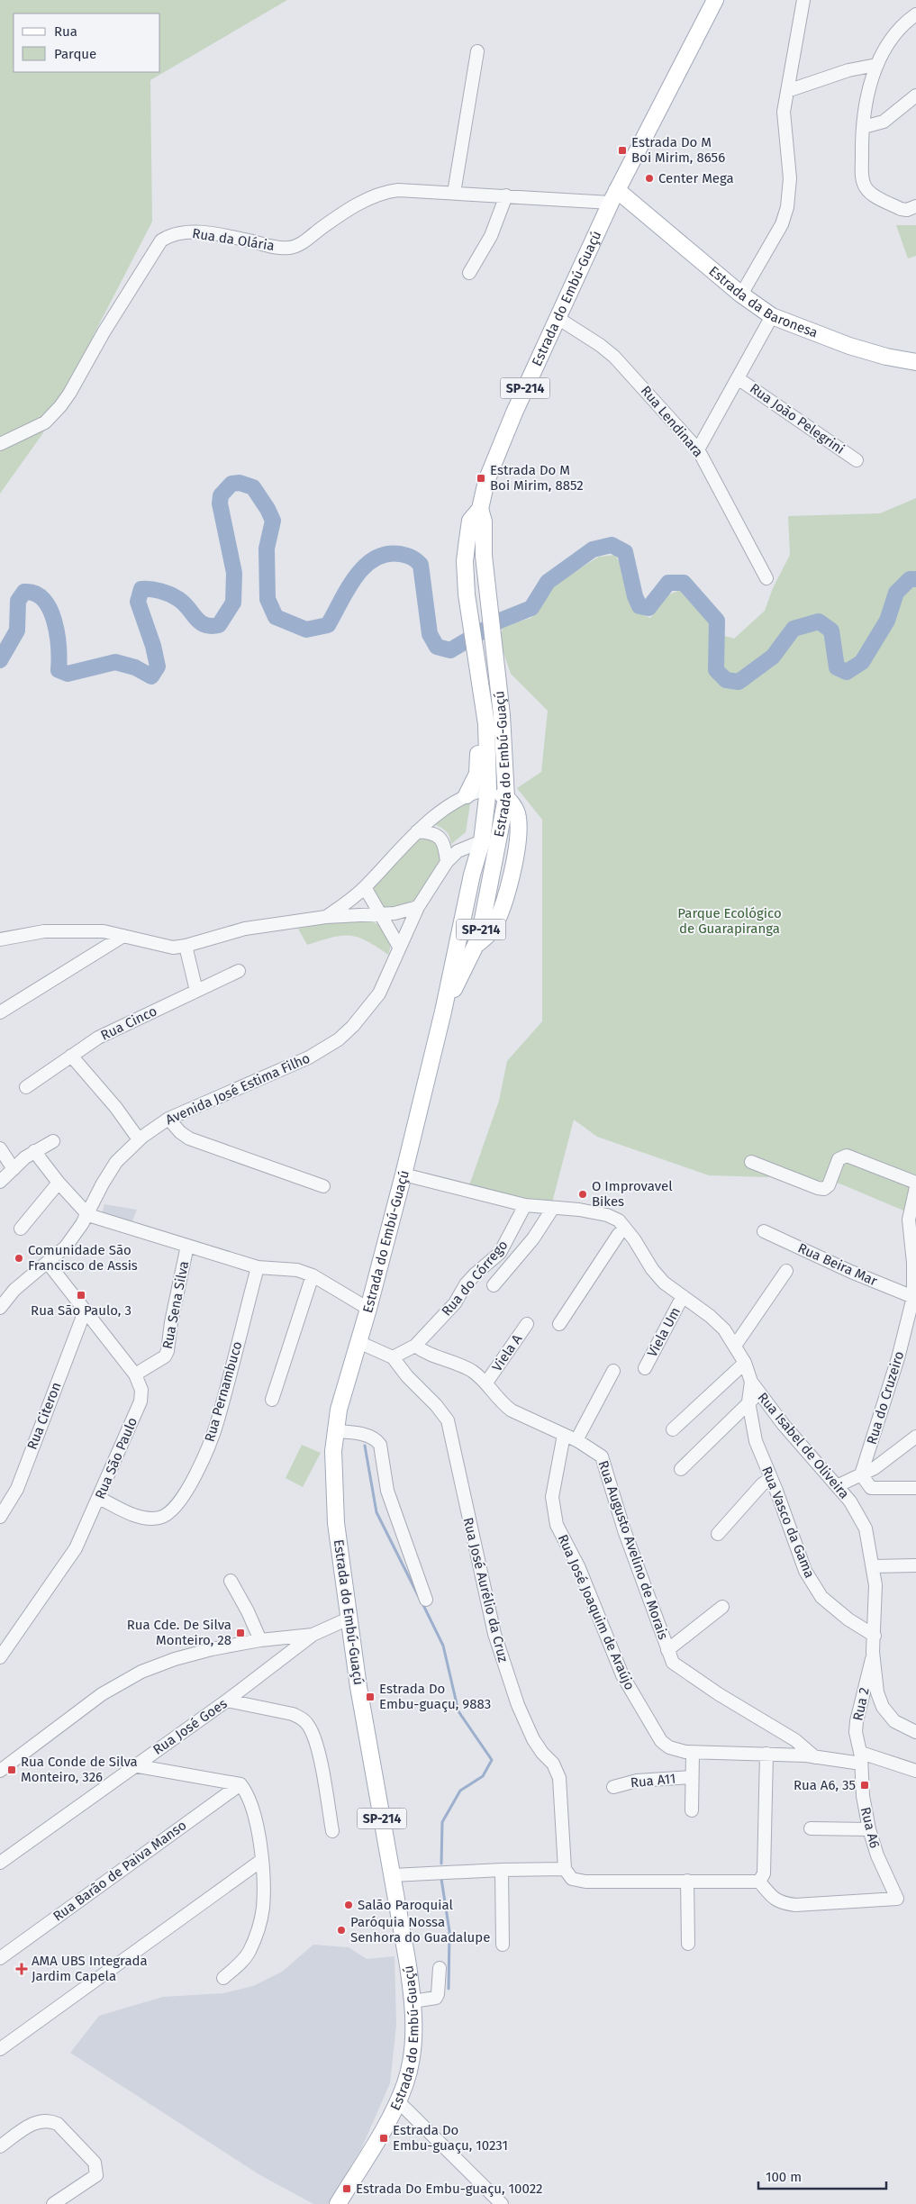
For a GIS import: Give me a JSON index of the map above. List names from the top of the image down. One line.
{"streets":{"main road":["Estrada do Embú-Guaçú","Estrada da Baronesa","SP-214"],"street":["Rua da Olária","Rua João Pelegrini","Rua Lendinara","Rua Cinco","Avenida José Estima Filho","Rua Beira Mar","Rua do Córrego","Rua Sena Silva","Viela Um","Viela A","Rua Pernambuco","Rua do Cruzeiro","Rua Citeron","Rua Isabel de Oliveira","Rua São Paulo","Rua Vasco da Gama","Rua Augusto Avelino de Morais","Rua José Aurélio da Cruz","Rua José Joaquim de Araújo","Rua 2","Rua José Goes","Rua A11","Rua A6","Rua Barão de Paiva Manso"]},"crossings":[["Rua da Olária","Estrada do Embú-Guaçú"],["Rua da Olária","Estrada da Baronesa"],["Rua da Olária","SP-214"],["Estrada do Embú-Guaçú","Estrada da Baronesa"],["Estrada do Embú-Guaçú","SP-214"],["Estrada do Embú-Guaçú","Rua Lendinara"],["Estrada do Embú-Guaçú","Avenida José Estima Filho"],["Estrada do Embú-Guaçú","Rua Isabel de Oliveira"],["Estrada do Embú-Guaçú","Rua José Aurélio da Cruz"],["Estrada da Baronesa","SP-214"],["Avenida José Estima Filho","Rua São Paulo"],["Rua Beira Mar","Rua do Cruzeiro"],["Rua do Córrego","Rua Isabel de Oliveira"],["Rua do Córrego","Rua Augusto Avelino de Morais"],["Rua Sena Silva","Rua São Paulo"],["Viela Um","Rua Isabel de Oliveira"],["Viela A","Rua Augusto Avelino de Morais"],["Rua Pernambuco","Rua São Paulo"],["Rua Citeron","Rua São Paulo"],["Rua Isabel de Oliveira","Rua Vasco da Gama"],["Rua Isabel de Oliveira","Rua 2"],["Rua Augusto Avelino de Morais","Rua José Joaquim de Araújo"],["Rua José Joaquim de Araújo","Rua 2"],["Rua José Joaquim de Araújo","Rua A6"],["Rua 2","Rua A6"]],"parks":["Parque Ecológico de Guarapiranga"],"places":{"transit":["Estrada Do M Boi Mirim, 8656","Estrada Do M Boi Mirim, 8852","Rua São Paulo, 3","Rua Cde. De Silva Monteiro, 28","Estrada Do Embu-guaçu, 9883","Rua Conde de Silva Monteiro, 326","Rua A6, 35","Estrada Do Embu-guaçu, 10231","Estrada Do Embu-guaçu, 10022"],"other":["Center Mega","O Improvavel Bikes","Comunidade São Francisco de Assis","Salão Paroquial","Paróquia Nossa Senhora do Guadalupe"],"health":["AMA UBS Integrada Jardim Capela"]},"legend":["Rua","Parque"],"scale_bar":"100 m"}
